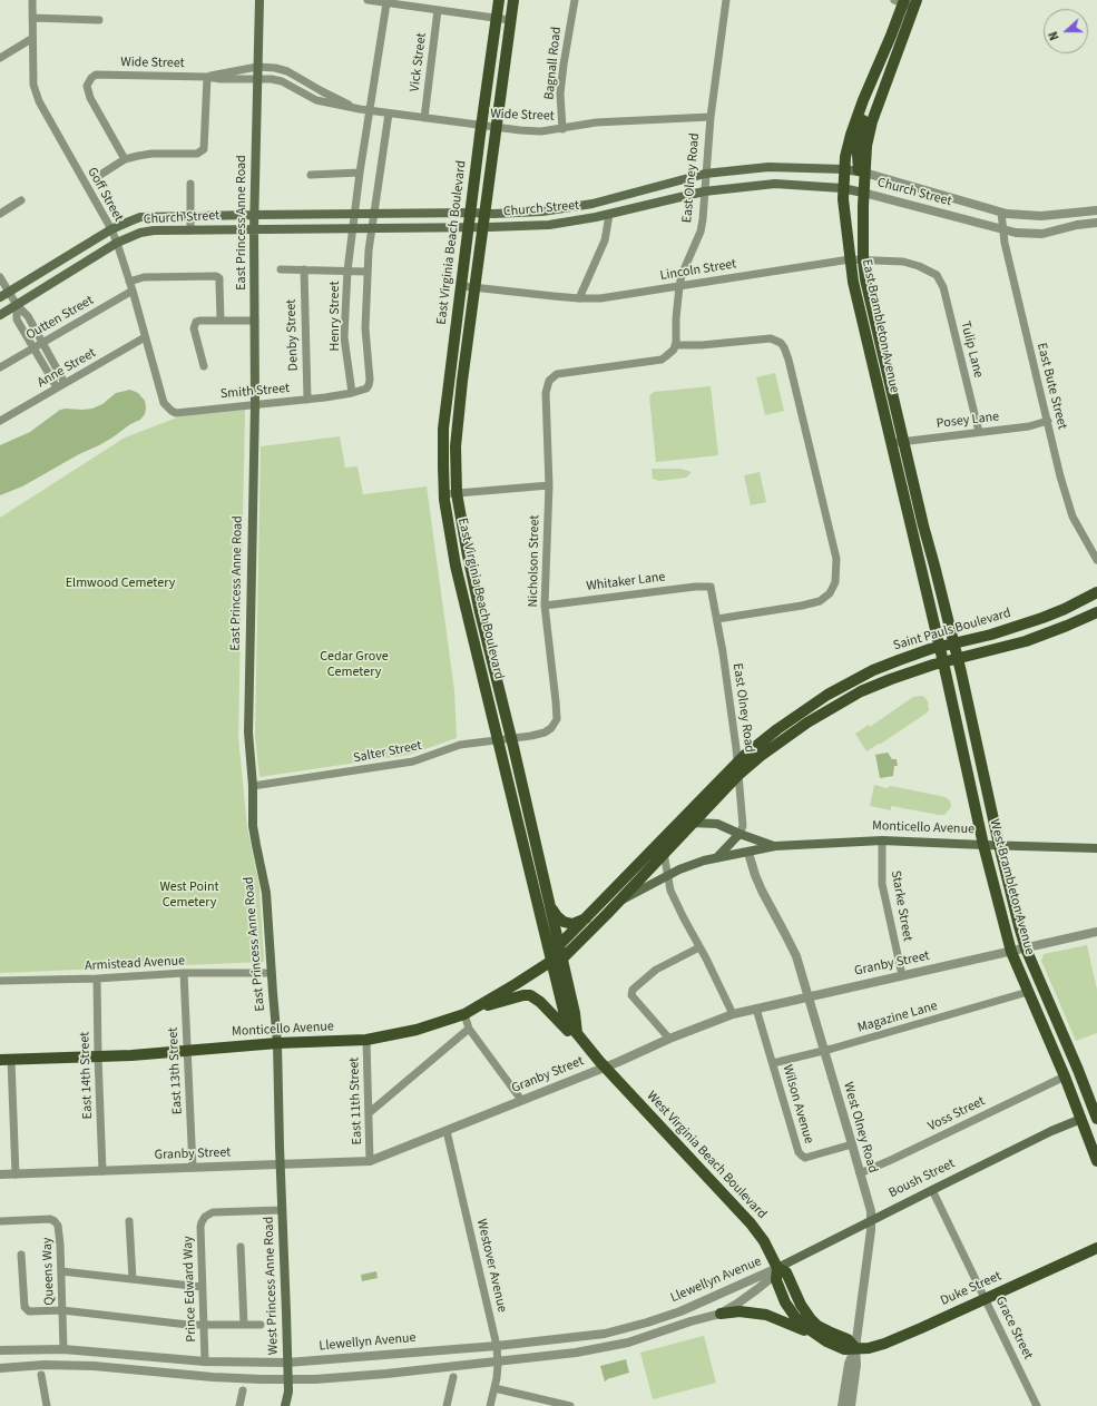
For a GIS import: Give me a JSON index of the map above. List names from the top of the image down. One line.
{"streets":{"main road":["Church Street","East Princess Anne Road","East Virginia Beach Boulevard","East Brambleton Avenue","Saint Pauls Boulevard","Monticello Avenue","West Brambleton Avenue","West Virginia Beach Boulevard","Boush Street","West Princess Anne Road","Duke Street"],"street":["Vick Street","Wide Street","Bagnall Road","East Olney Road","Goff Street","Lincoln Street","Henry Street","Outten Street","Denby Street","Tulip Lane","Anne Street","East Bute Street","Smith Street","Posey Lane","Nicholson Street","Whitaker Lane","Salter Street","Starke Street","Armistead Avenue","Granby Street","Magazine Lane","East 13th Street","East 14th Street","East 11th Street","Wilson Avenue","Voss Street","West Olney Road","Westover Avenue","Queens Way","Llewellyn Avenue","Prince Edward Way","Grace Street"]},"crossings":[["Vick Street","Wide Street"],["Wide Street","Bagnall Road"],["Wide Street","East Olney Road"],["Wide Street","East Princess Anne Road"],["Wide Street","East Virginia Beach Boulevard"],["Wide Street","Henry Street"],["East Olney Road","Church Street"],["East Olney Road","Lincoln Street"],["East Olney Road","Nicholson Street"],["East Olney Road","Whitaker Lane"],["East Olney Road","Saint Pauls Boulevard"],["East Olney Road","Monticello Avenue"],["Church Street","Goff Street"],["Church Street","East Princess Anne Road"],["Church Street","East Virginia Beach Boulevard"],["Church Street","Henry Street"],["Church Street","East Brambleton Avenue"],["Church Street","East Bute Street"],["Goff Street","Outten Street"],["Goff Street","Anne Street"],["Goff Street","Smith Street"],["East Princess Anne Road","Smith Street"],["East Princess Anne Road","Salter Street"],["East Princess Anne Road","Monticello Avenue"],["East Princess Anne Road","Armistead Avenue"],["East Princess Anne Road","Granby Street"],["East Princess Anne Road","West Princess Anne Road"],["East Virginia Beach Boulevard","Lincoln Street"],["East Virginia Beach Boulevard","Salter Street"],["East Virginia Beach Boulevard","Monticello Avenue"],["East Virginia Beach Boulevard","Granby Street"],["East Virginia Beach Boulevard","West Virginia Beach Boulevard"],["Lincoln Street","East Brambleton Avenue"],["Lincoln Street","Tulip Lane"],["Henry Street","Smith Street"],["East Brambleton Avenue","Posey Lane"],["East Brambleton Avenue","Saint Pauls Boulevard"],["East Brambleton Avenue","West Brambleton Avenue"],["Denby Street","Smith Street"],["Tulip Lane","Posey Lane"],["East Bute Street","Posey Lane"],["Nicholson Street","Whitaker Lane"],["Nicholson Street","Salter Street"],["Saint Pauls Boulevard","Monticello Avenue"],["Monticello Avenue","West Brambleton Avenue"],["Monticello Avenue","Starke Street"],["Monticello Avenue","East 13th Street"],["Monticello Avenue","East 14th Street"],["Monticello Avenue","East 11th Street"],["West Brambleton Avenue","Granby Street"],["West Brambleton Avenue","Magazine Lane"],["West Brambleton Avenue","Voss Street"],["West Brambleton Avenue","Boush Street"],["Starke Street","Granby Street"],["Armistead Avenue","East 13th Street"],["Armistead Avenue","East 14th Street"],["Granby Street","East 13th Street"],["Granby Street","East 14th Street"],["Granby Street","East 11th Street"],["Granby Street","Wilson Avenue"],["Granby Street","West Olney Road"],["Granby Street","West Virginia Beach Boulevard"],["Granby Street","Westover Avenue"],["Granby Street","West Princess Anne Road"],["Magazine Lane","Wilson Avenue"],["Magazine Lane","West Olney Road"],["Wilson Avenue","West Olney Road"],["Voss Street","West Olney Road"],["West Olney Road","Boush Street"],["West Olney Road","Duke Street"],["West Virginia Beach Boulevard","Boush Street"],["West Virginia Beach Boulevard","Llewellyn Avenue"],["Boush Street","Llewellyn Avenue"],["Boush Street","Grace Street"],["Westover Avenue","Llewellyn Avenue"],["Queens Way","Llewellyn Avenue"],["Llewellyn Avenue","West Princess Anne Road"],["Llewellyn Avenue","Prince Edward Way"],["West Princess Anne Road","Prince Edward Way"],["Duke Street","Grace Street"]],"parks":["Elmwood Cemetery","Cedar Grove Cemetery","West Point Cemetery"],"north":"left"}
